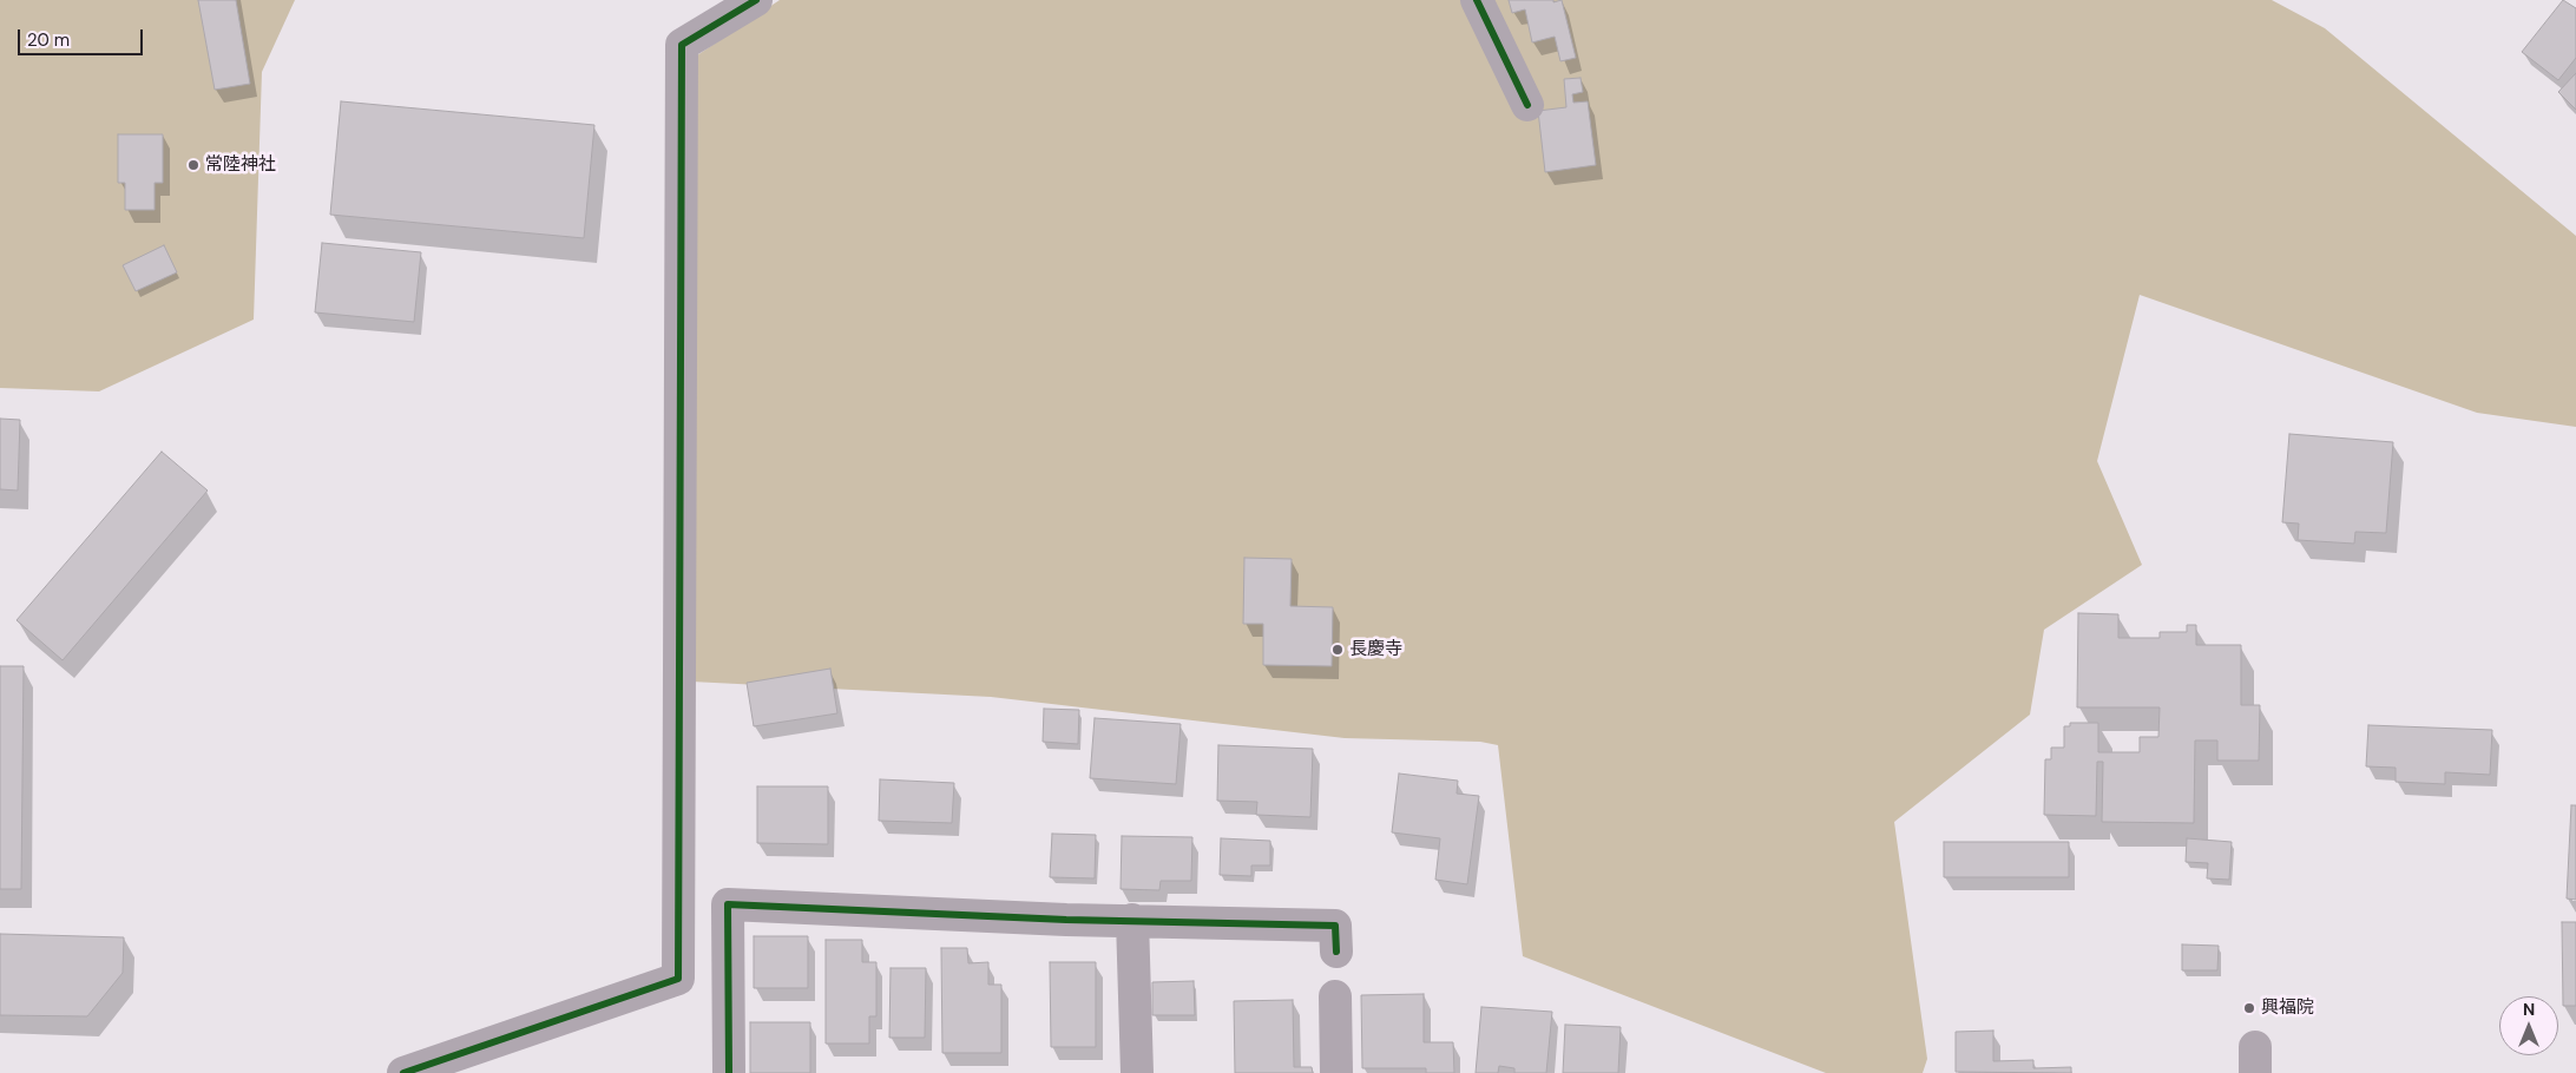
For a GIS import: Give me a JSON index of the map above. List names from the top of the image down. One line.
{"places":["常陸神社","長慶寺","興福院"],"scale_bar":"20 m","north":"top"}
